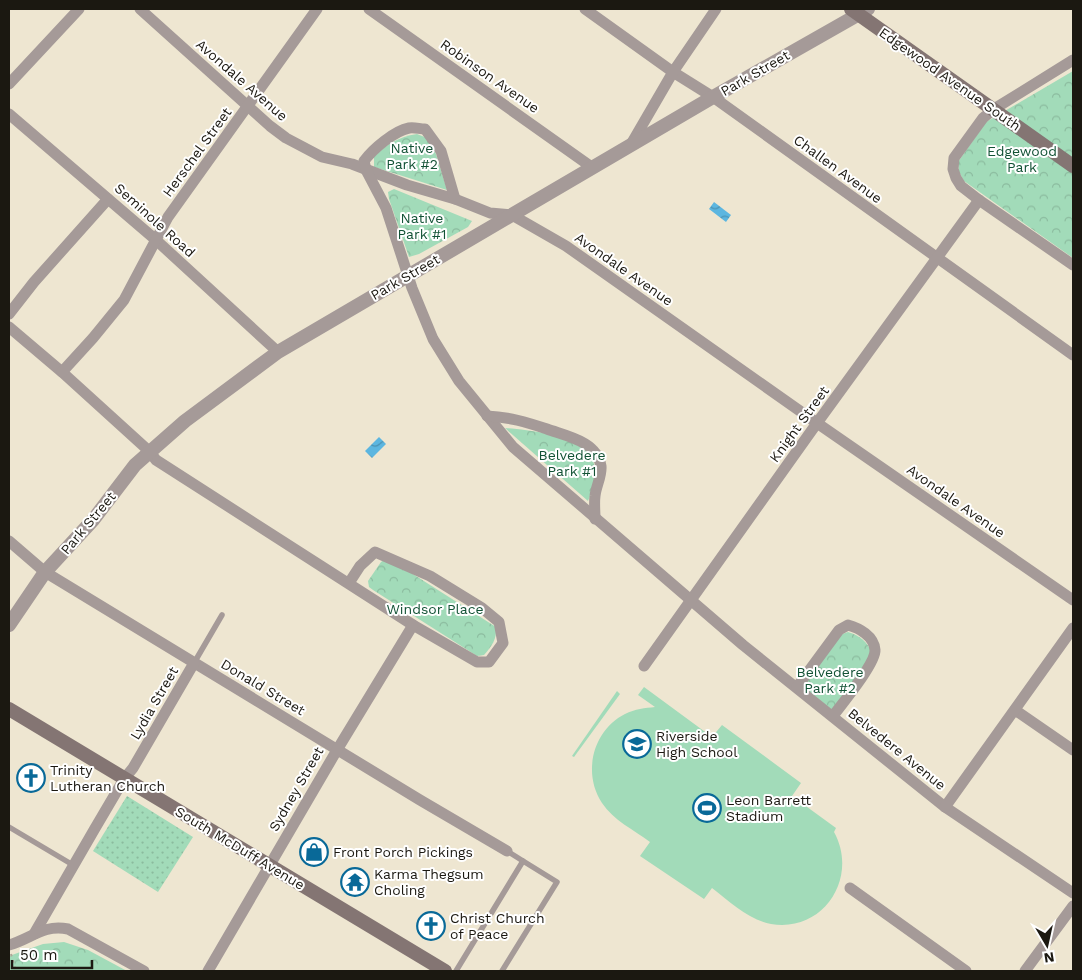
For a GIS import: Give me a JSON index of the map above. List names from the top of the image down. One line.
{"streets":{"main road":["Edgewood Avenue South","South McDuff Avenue"],"street":["Park Street","Robinson Avenue","Avondale Avenue","Herschel Street","Challen Avenue","Seminole Road","Knight Street","Donald Street","Lydia Street","Belvedere Avenue","Sydney Street"]},"crossings":[["Park Street","Robinson Avenue"],["Park Street","Edgewood Avenue South"],["Park Street","Avondale Avenue"],["Park Street","Challen Avenue"],["Park Street","Seminole Road"],["Park Street","Donald Street"],["Park Street","Belvedere Avenue"],["Avondale Avenue","Herschel Street"],["Avondale Avenue","Knight Street"],["Avondale Avenue","Belvedere Avenue"],["Herschel Street","Seminole Road"],["Challen Avenue","Knight Street"],["Knight Street","Belvedere Avenue"],["Donald Street","Lydia Street"],["Donald Street","Sydney Street"],["Lydia Street","South McDuff Avenue"],["Sydney Street","South McDuff Avenue"]],"parks":["Native Park #2","Edgewood Park","Native Park #1","Belvedere Park #1","Windsor Place","Belvedere Park #2"],"places":{"school or university":["Riverside High School"],"church":["Trinity Lutheran Church","Christ Church of Peace"],"sports":["Leon Barrett Stadium"],"shop":["Front Porch Pickings"],"temple":["Karma Thegsum Choling"]},"scale_bar":"50 m","north":"bottom"}
